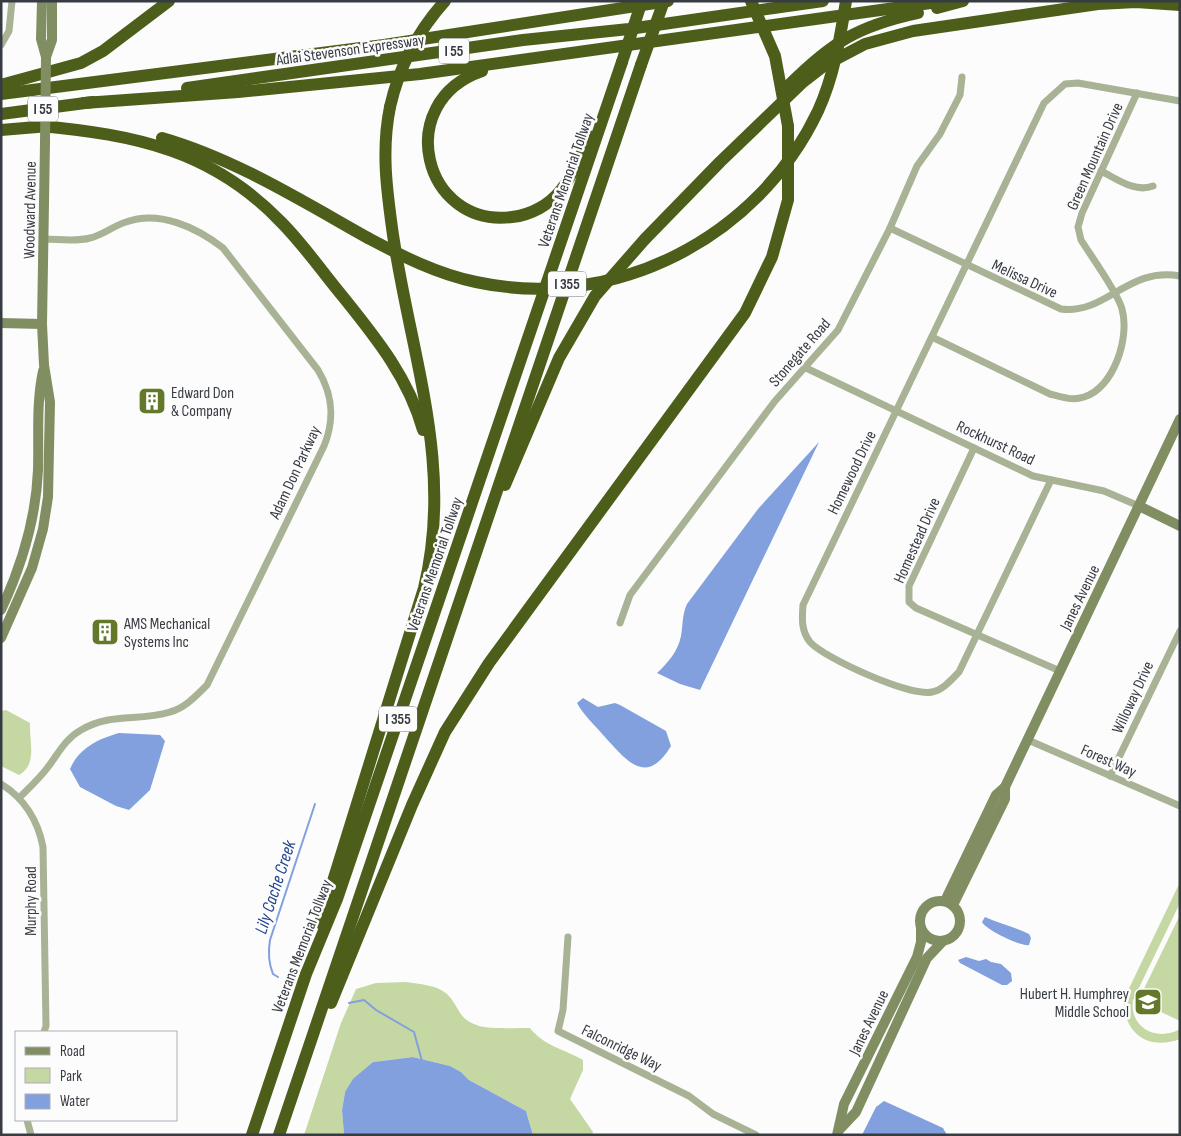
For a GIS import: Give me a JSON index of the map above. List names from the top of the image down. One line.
{"streets":{"highway":["Adlai Stevenson Expressway","I 55","Veterans Memorial Tollway","I 355"],"street":["Green Mountain Drive","Woodward Avenue","Melissa Drive","Stonegate Road","Rockhurst Road","Adam Don Parkway","Homewood Drive","Homestead Drive","Janes Avenue","Willoway Drive","Forest Way","Murphy Road","Falconridge Way"]},"crossings":[["Adlai Stevenson Expressway","I 355"],["Green Mountain Drive","Melissa Drive"],["Green Mountain Drive","Homewood Drive"],["Woodward Avenue","Adam Don Parkway"],["Melissa Drive","Stonegate Road"],["Melissa Drive","Homewood Drive"],["Stonegate Road","Rockhurst Road"],["Rockhurst Road","Homewood Drive"],["Rockhurst Road","Homestead Drive"],["Rockhurst Road","Janes Avenue"],["Adam Don Parkway","Murphy Road"],["Homewood Drive","Homestead Drive"],["Homestead Drive","Janes Avenue"],["Janes Avenue","Forest Way"],["Willoway Drive","Forest Way"]],"water":["Lily Cache Creek"],"places":{"building":["Edward Don & Company","AMS Mechanical Systems Inc"],"school or university":["Hubert H. Humphrey Middle School"]},"legend":["Road","Park","Water"]}
